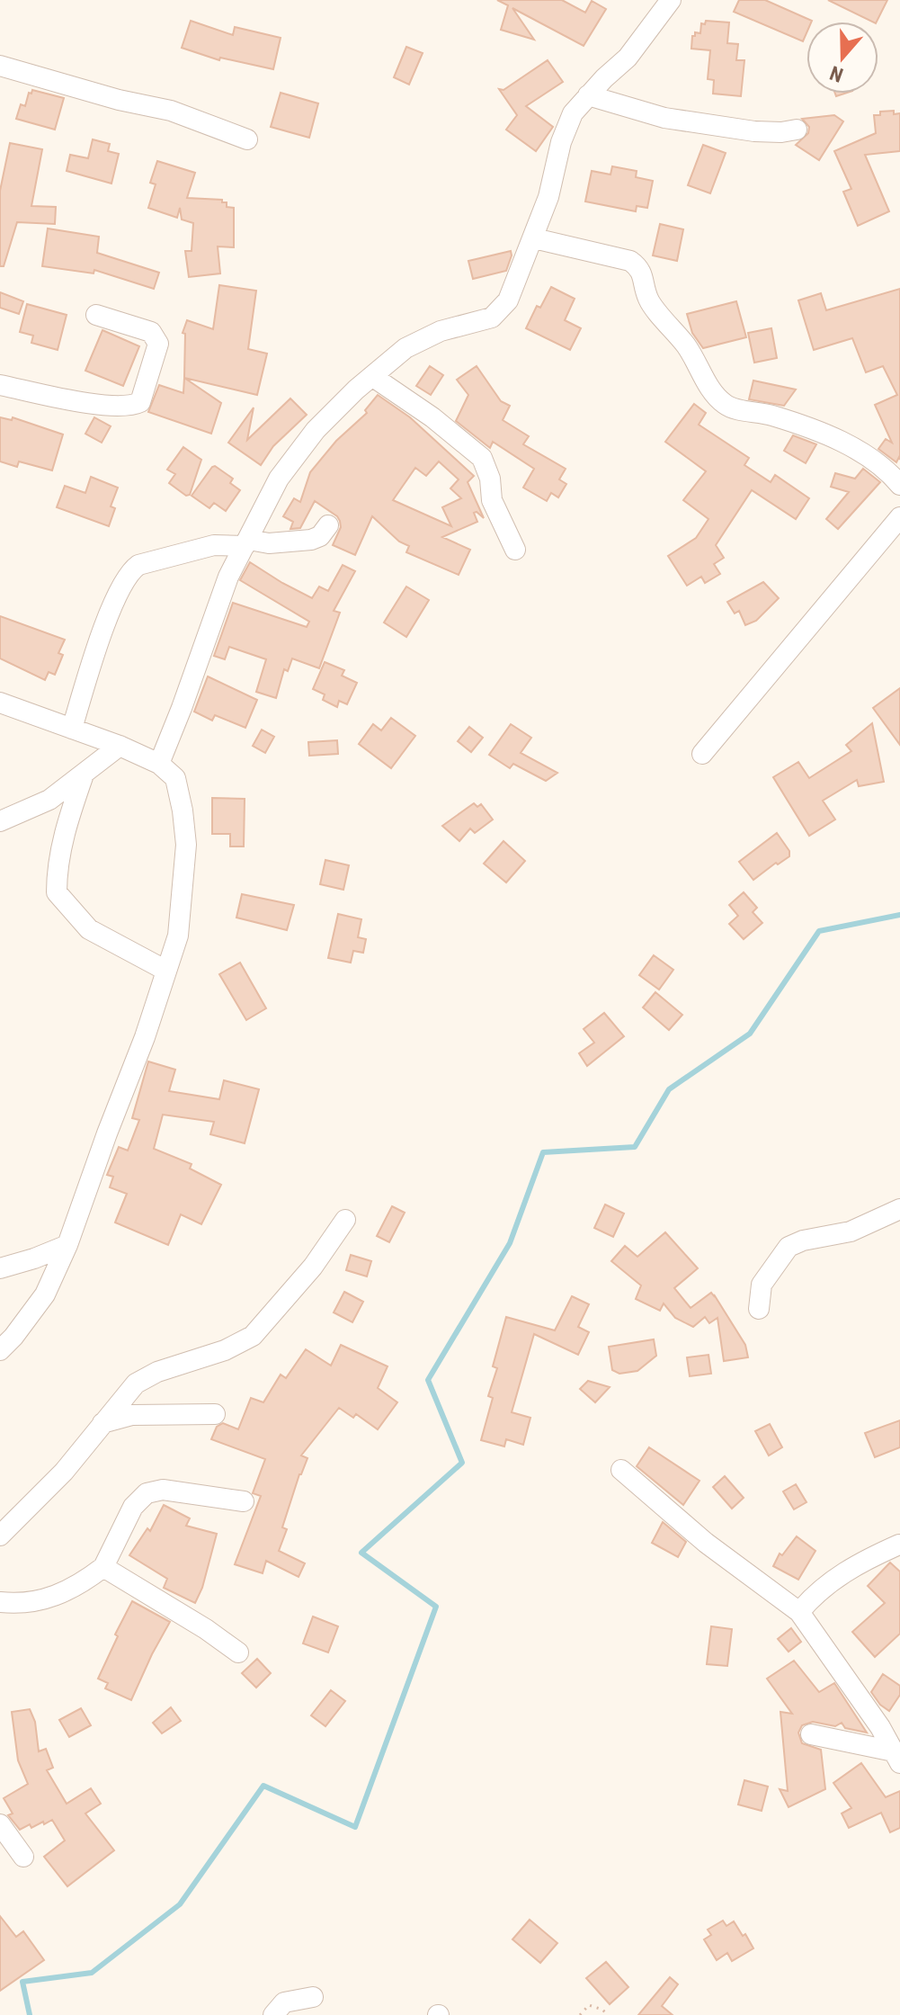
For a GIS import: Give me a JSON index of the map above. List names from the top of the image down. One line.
{"north":"bottom"}
